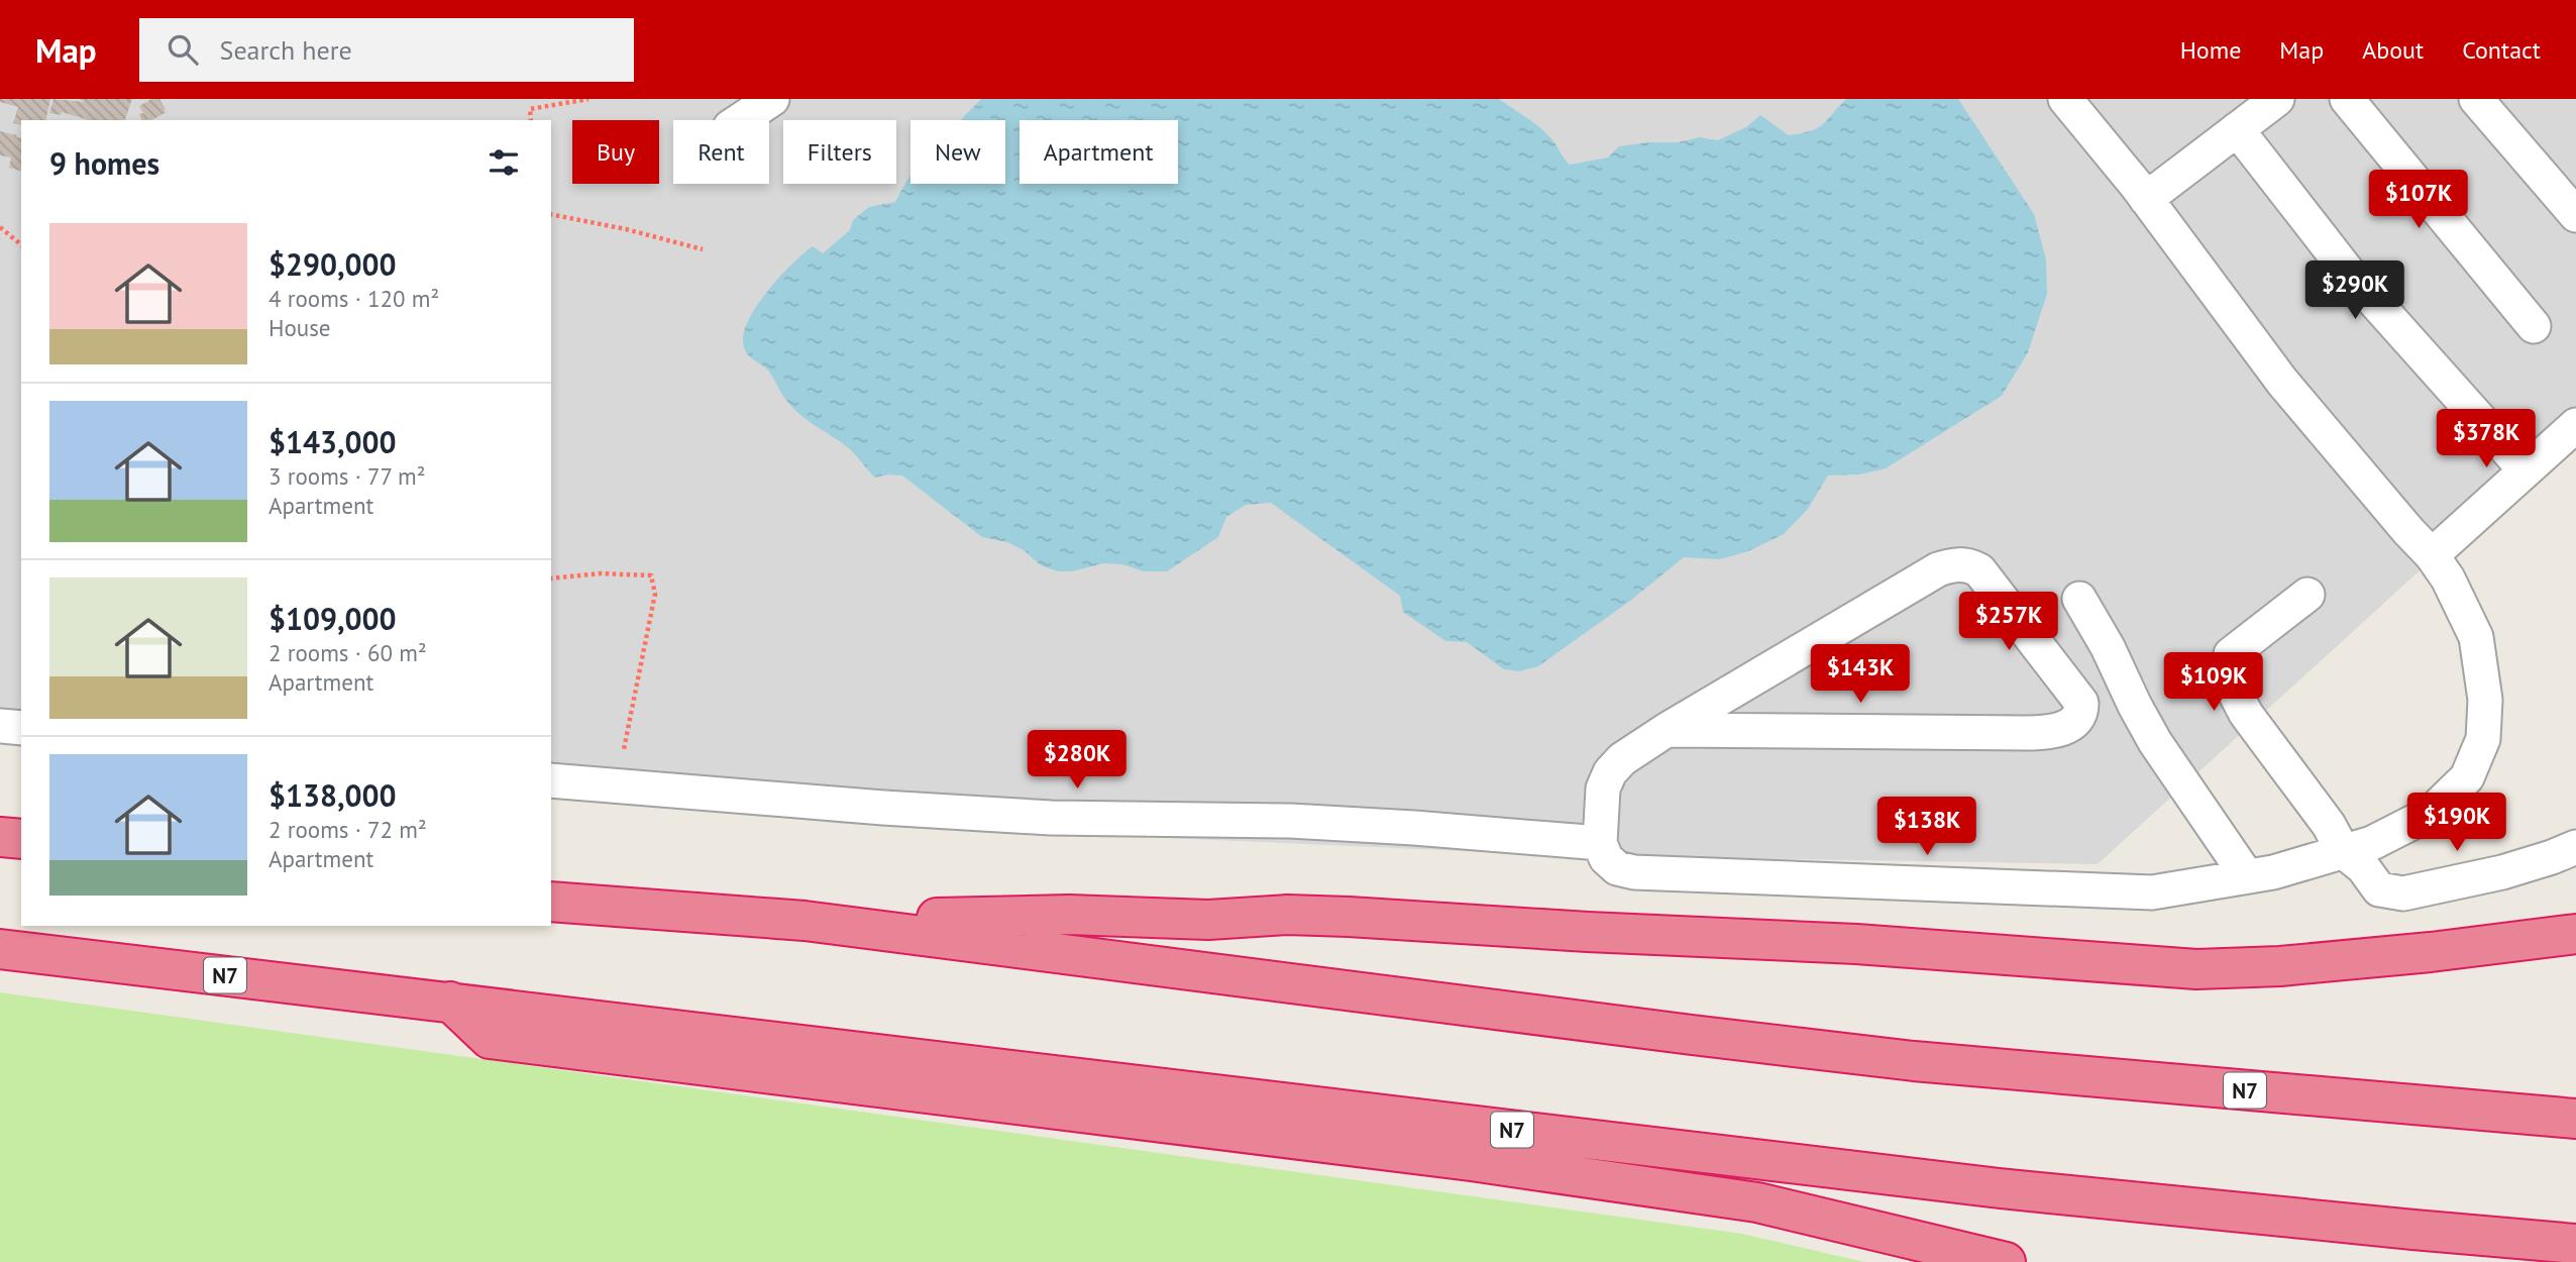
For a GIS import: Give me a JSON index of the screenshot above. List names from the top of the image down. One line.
{"streets":{"highway":["N7"]},"page":{"header":"Map","search":"Search here","nav":["Home","Map","About","Contact"],"chip":["Buy","Rent","Filters","New","Apartment"],"heading":"9 homes","price":["$107K","$290K","$378K","$257K","$143K","$109K","$280K","$190K","$138K"],"list":[{"name":"$290,000","note":"4 rooms · 120 m² · House"},{"name":"$143,000","note":"3 rooms · 77 m² · Apartment"},{"name":"$109,000","note":"2 rooms · 60 m² · Apartment"},{"name":"$138,000","note":"2 rooms · 72 m² · Apartment"}]}}
